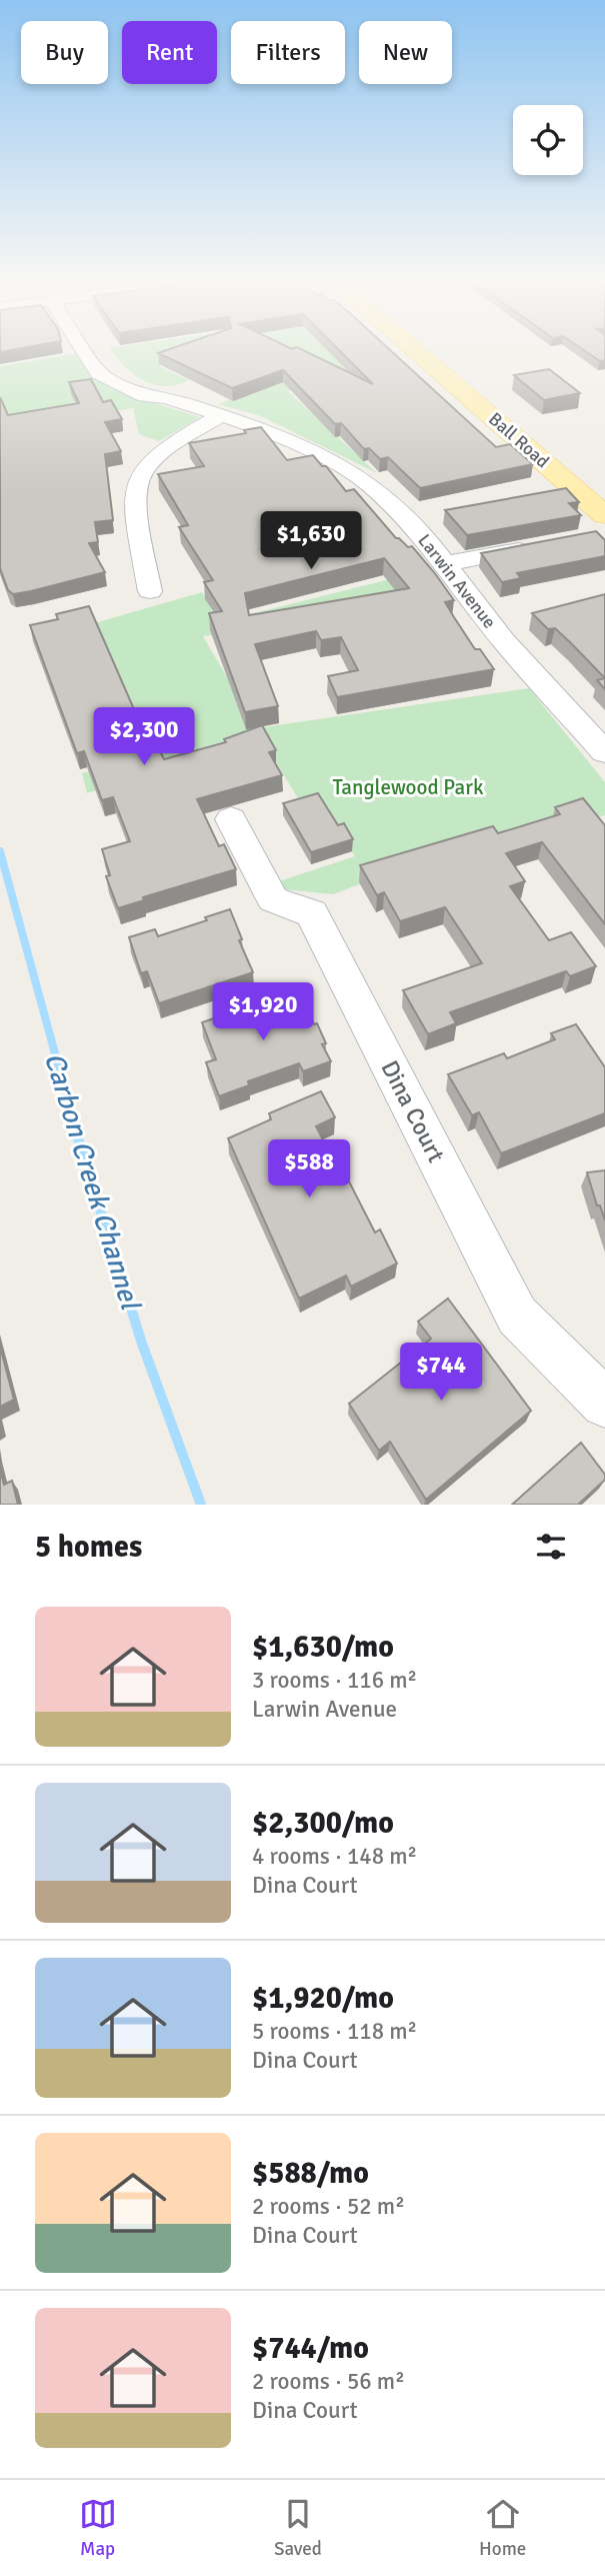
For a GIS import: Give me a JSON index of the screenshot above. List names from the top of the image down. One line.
{"streets":{"main road":["Ball Road"],"street":["Larwin Avenue","Dina Court"]},"water":["Carbon Creek Channel"],"parks":["Tanglewood Park"],"page":{"chip":["Buy","Rent","Filters","New"],"price":["$1,630","$2,300","$1,920","$588","$744"],"heading":"5 homes","list":[{"name":"$1,630/mo","note":"3 rooms · 116 m² · Larwin Avenue"},{"name":"$2,300/mo","note":"4 rooms · 148 m² · Dina Court"},{"name":"$1,920/mo","note":"5 rooms · 118 m² · Dina Court"},{"name":"$588/mo","note":"2 rooms · 52 m² · Dina Court"},{"name":"$744/mo","note":"2 rooms · 56 m² · Dina Court"}],"tabs":["Map","Saved","Home"]}}
